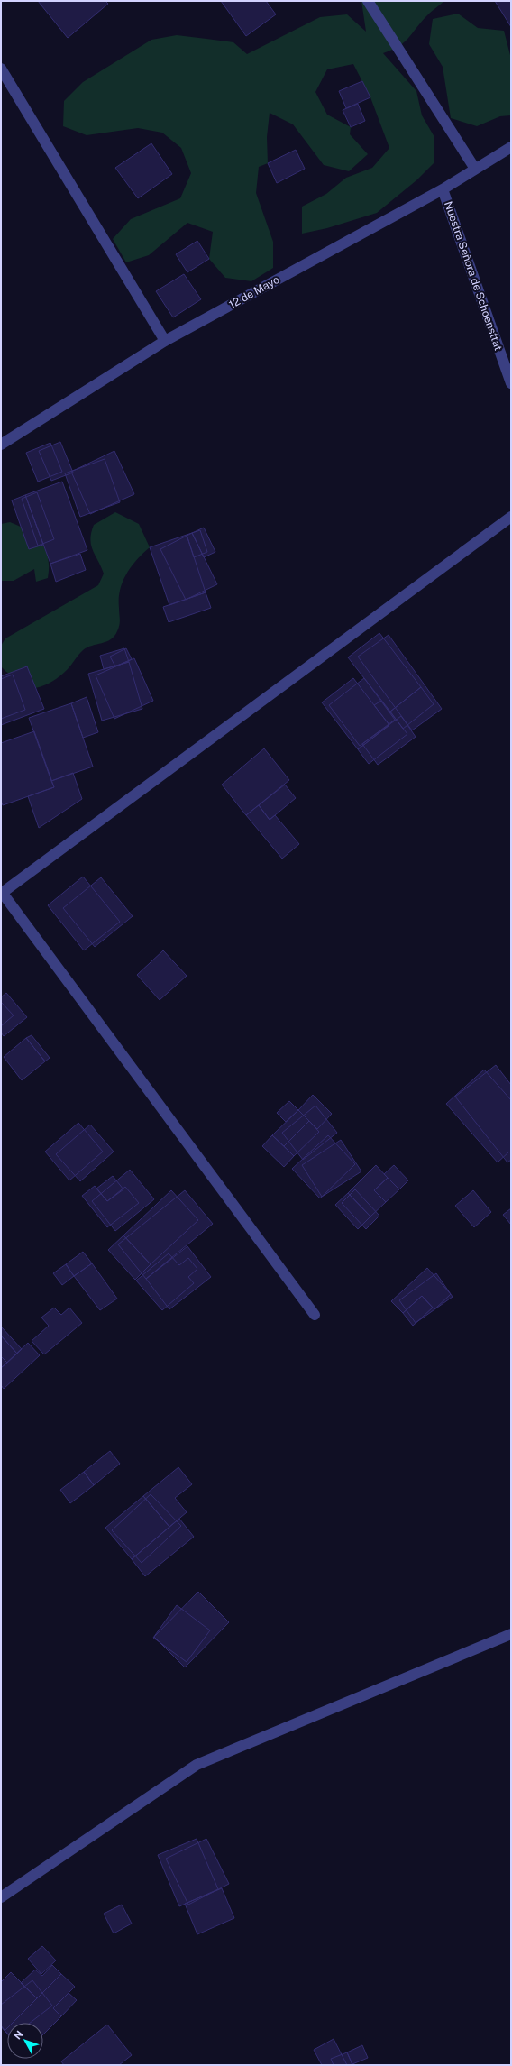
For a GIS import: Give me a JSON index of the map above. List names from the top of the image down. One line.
{"streets":{"street":["Nuestra Señora de Schoensttat","12 de Mayo"]},"crossings":[["Nuestra Señora de Schoensttat","12 de Mayo"]],"north":"top left"}
